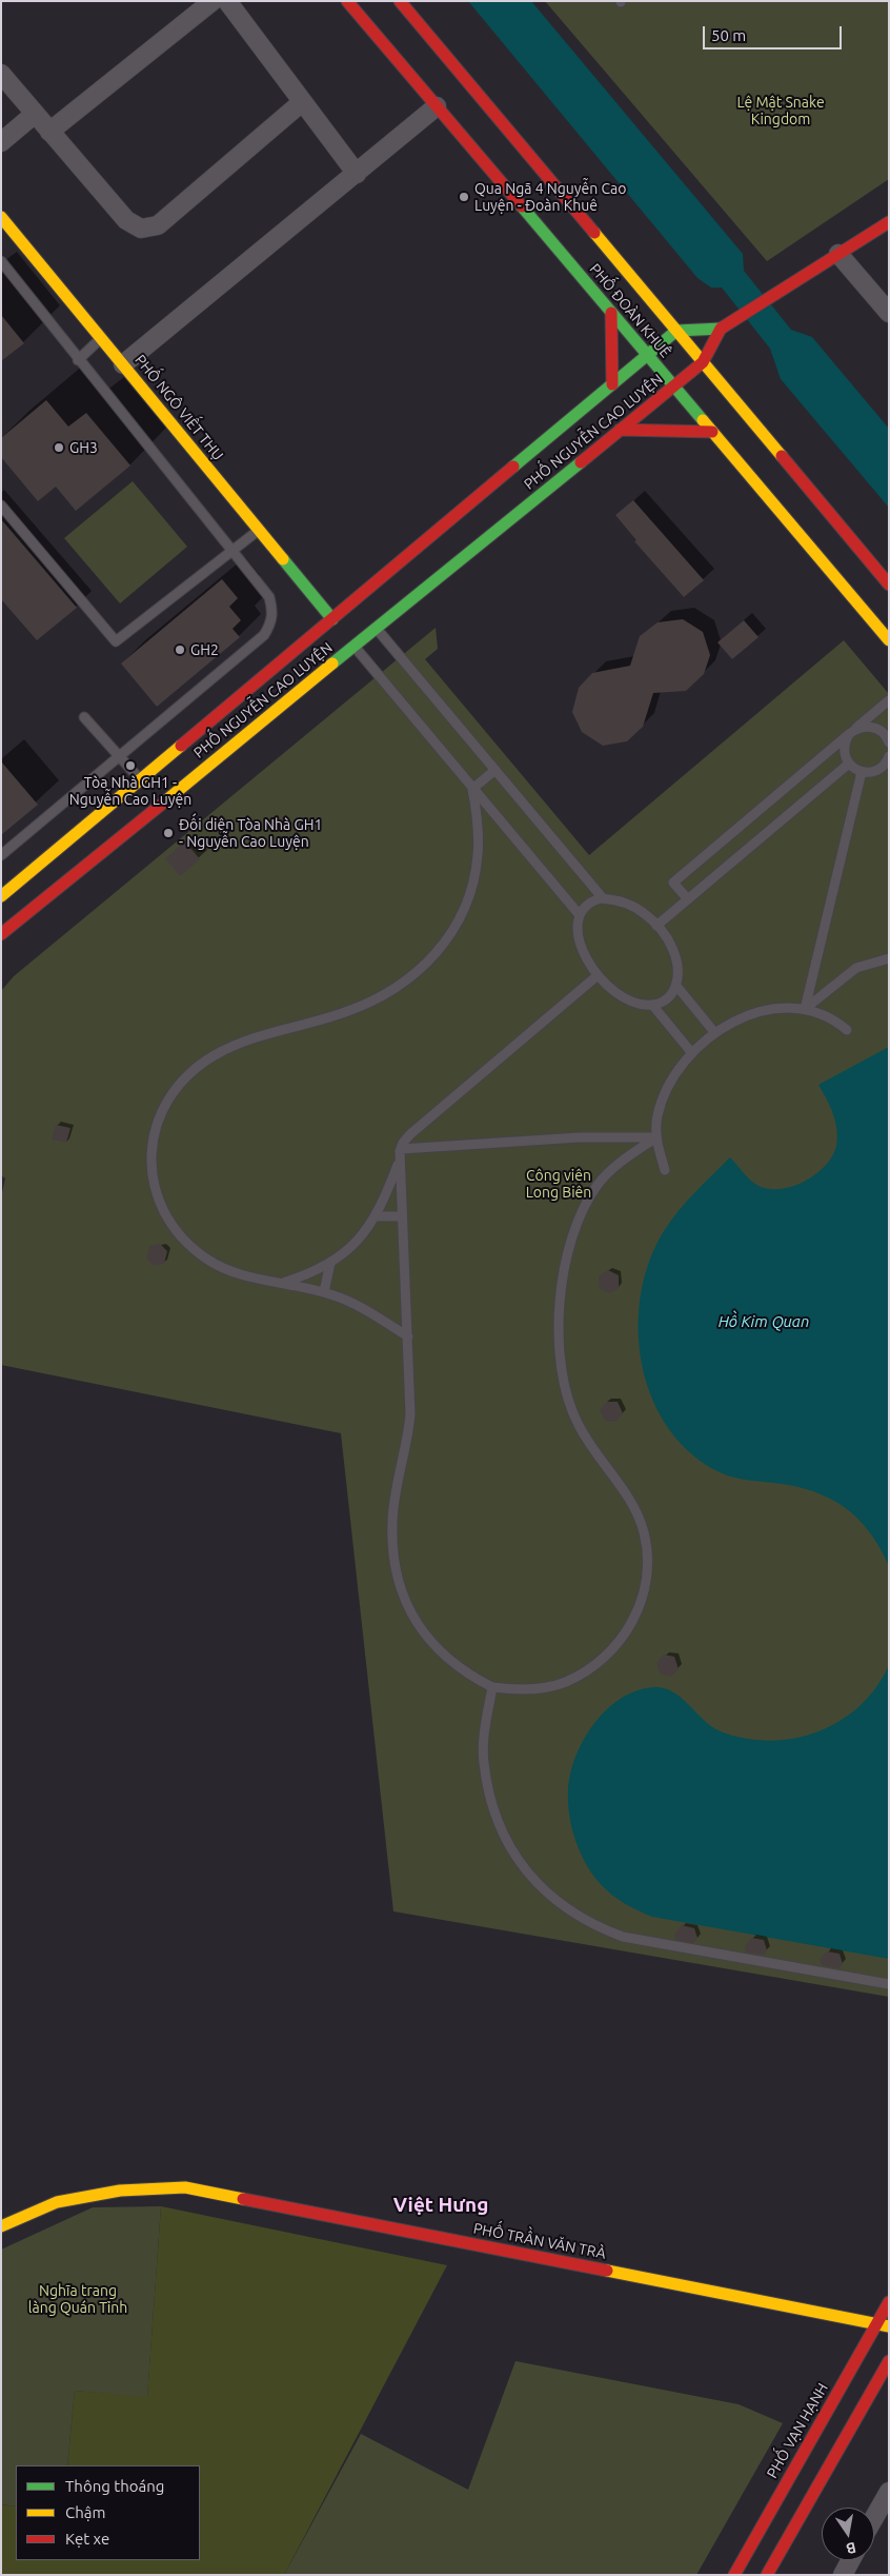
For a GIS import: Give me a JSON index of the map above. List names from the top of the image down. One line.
{"streets":{"street":["PHỐ ĐOÀN KHUÊ","PHỐ NGÔ VIẾT THỤ","PHỐ NGUYỄN CAO LUYỆN","PHỐ TRẦN VĂN TRÀ","PHỐ VẠN HẠNH"]},"crossings":[["PHỐ ĐOÀN KHUÊ","PHỐ NGUYỄN CAO LUYỆN"],["PHỐ NGÔ VIẾT THỤ","PHỐ NGUYỄN CAO LUYỆN"],["PHỐ TRẦN VĂN TRÀ","PHỐ VẠN HẠNH"]],"districts":["Việt Hưng"],"water":["Hồ Kim Quan"],"parks":["Lệ Mật Snake Kingdom","Công viên Long Biên","Nghĩa trang làng Quán Tỉnh"],"places":["Qua Ngã 4 Nguyễn Cao Luyện - Đoàn Khuê","GH3","GH2","Tòa Nhà GH1 - Nguyễn Cao Luyện","Đối diện Tòa Nhà GH1 - Nguyễn Cao Luyện"],"legend":["Thông thoáng","Chậm","Kẹt xe"],"scale_bar":"50 m","north":"bottom"}
